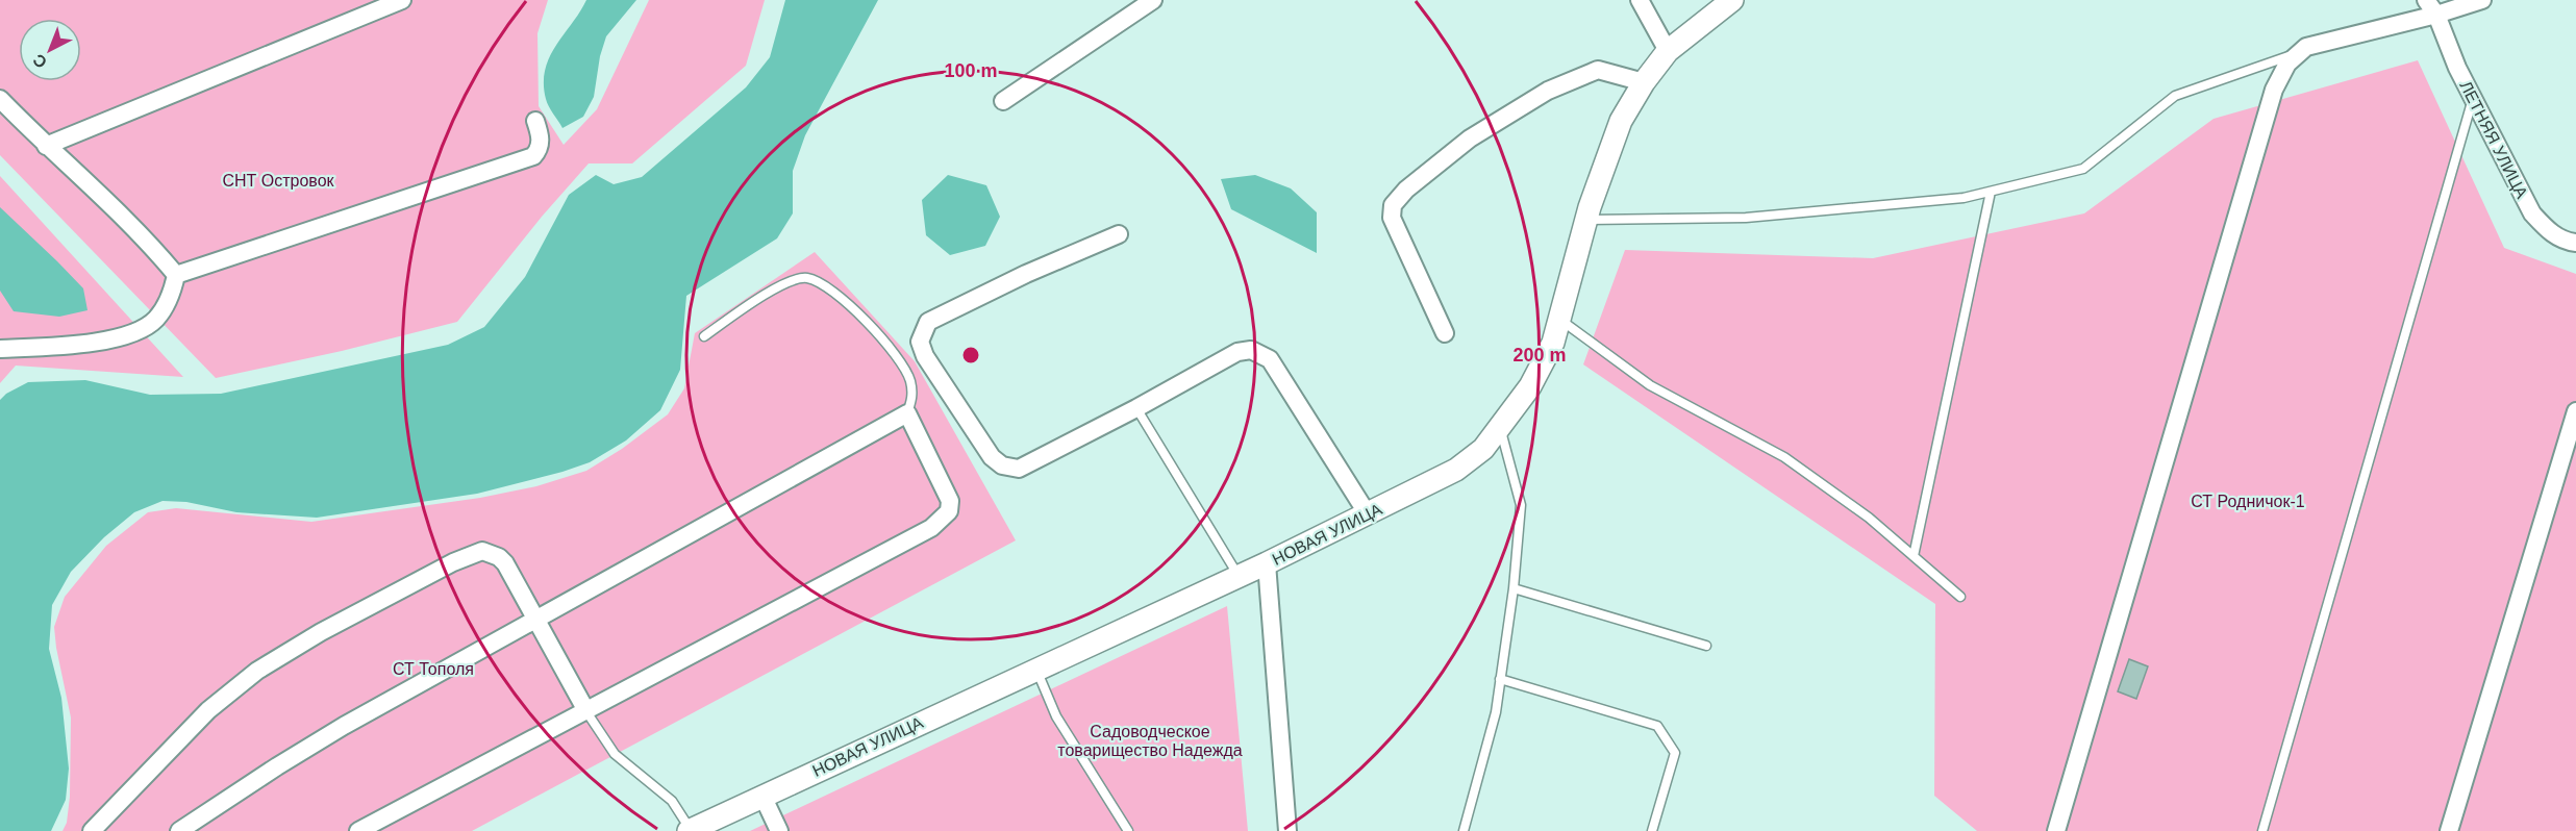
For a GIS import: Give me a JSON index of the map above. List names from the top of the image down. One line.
{"streets":{"street":["ЛЕТНЯЯ УЛИЦА","НОВАЯ УЛИЦА"]},"parks":["СНТ Островок","СТ Родничок-1","СТ Тополя","Садоводческое товарищество Надежда"],"north":"bottom left","rings":["100 m","200 m"]}
